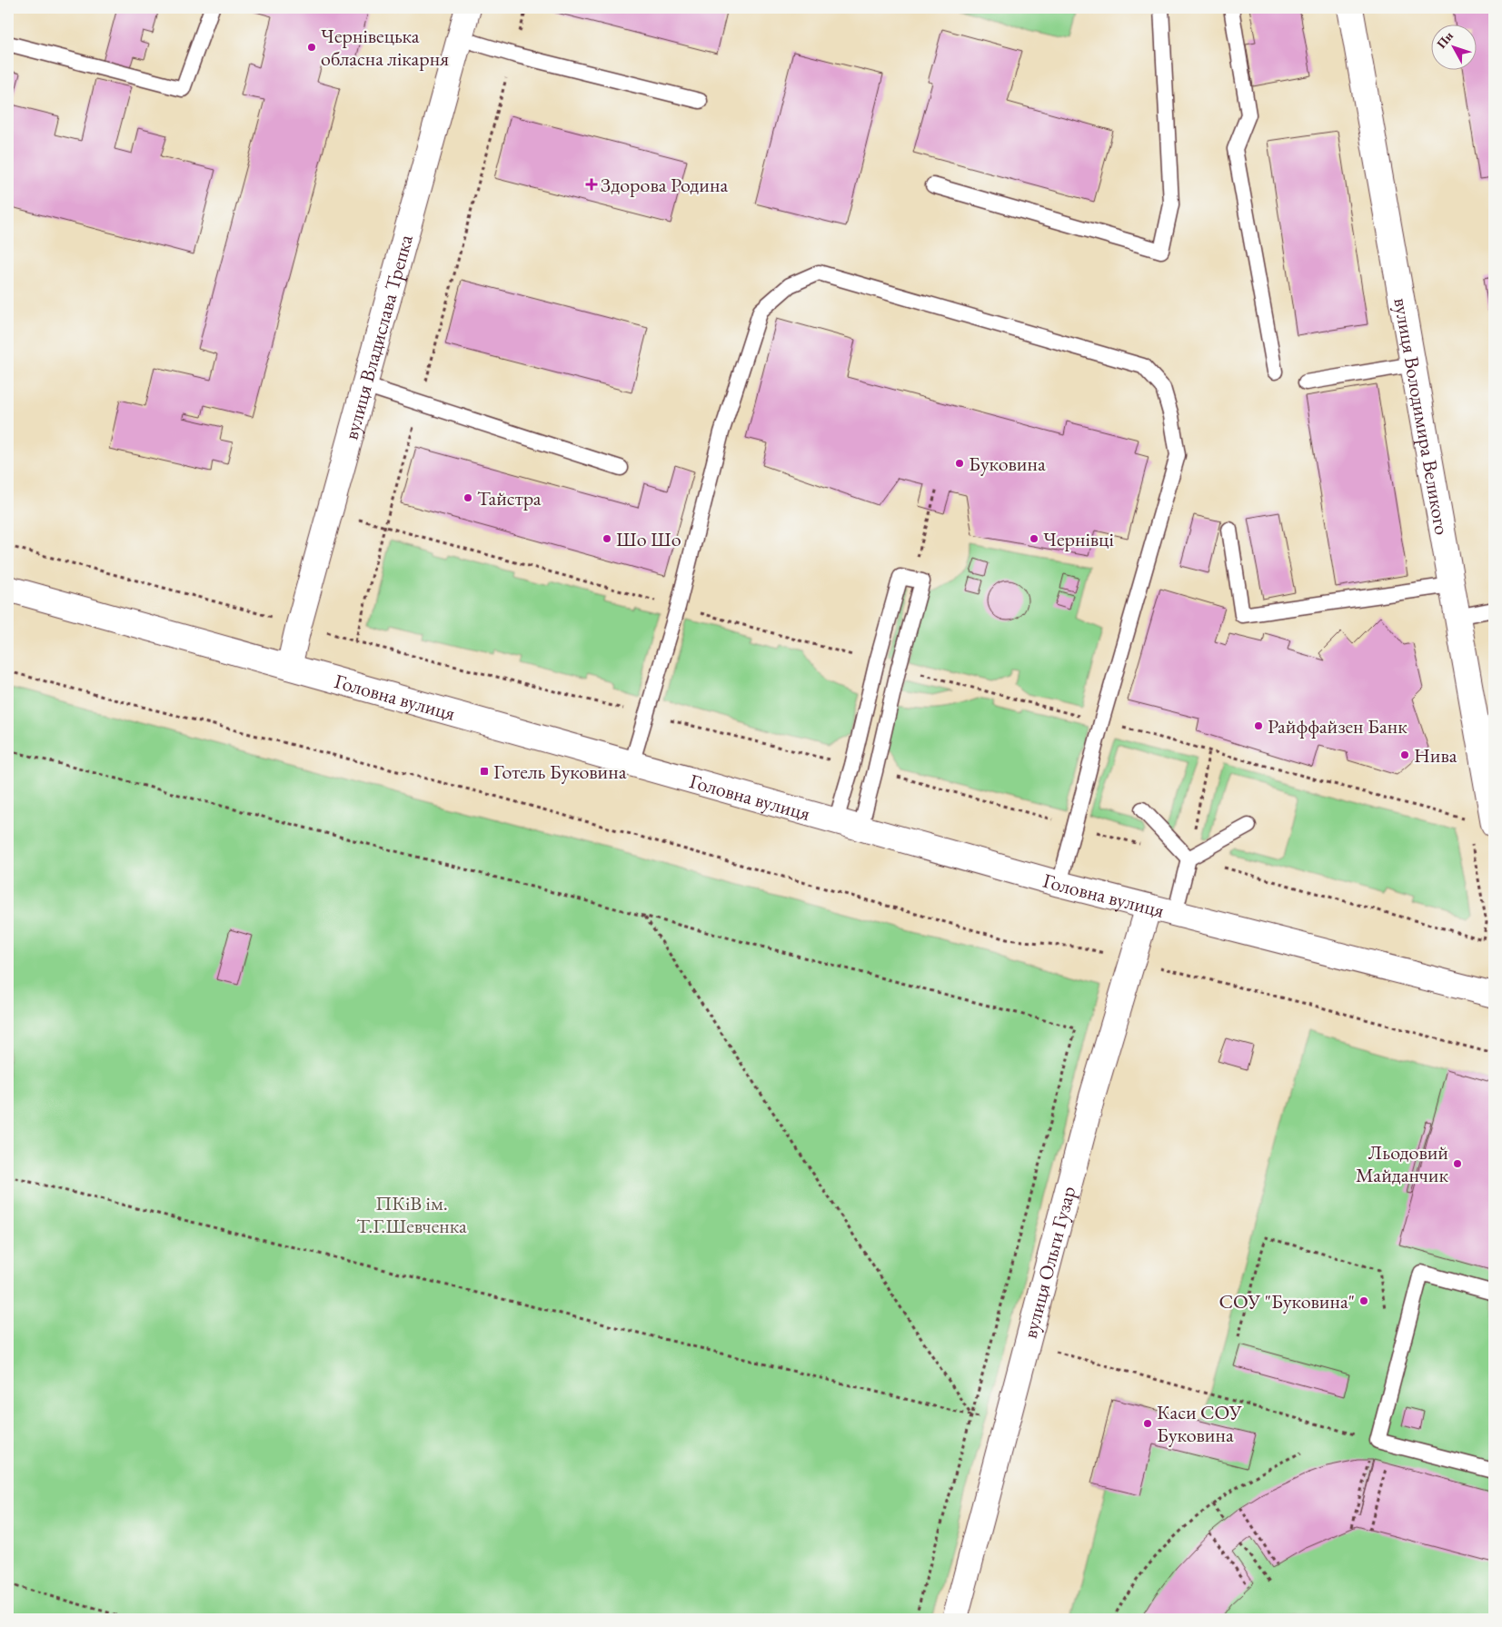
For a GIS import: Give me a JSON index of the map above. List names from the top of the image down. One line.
{"streets":{"street":["вулиця Владислава Трепка","вулиця Володимира Великого","Головна вулиця","вулиця Ольги Гузар"]},"crossings":[["вулиця Владислава Трепка","Головна вулиця"],["Головна вулиця","вулиця Ольги Гузар"]],"parks":["ПКіВ ім. Т.Г.Шевченка"],"places":{"other":["Чернівецька обласна лікарня","Буковина","Тайстра","Шо Шо","Чернівці","Райффайзен Банк","Нива","Льодовий Майданчик","СОУ \"Буковина\"","Каси СОУ Буковина"],"health":["Здорова Родина"],"transit":["Готель Буковина"]},"north":"top left"}
